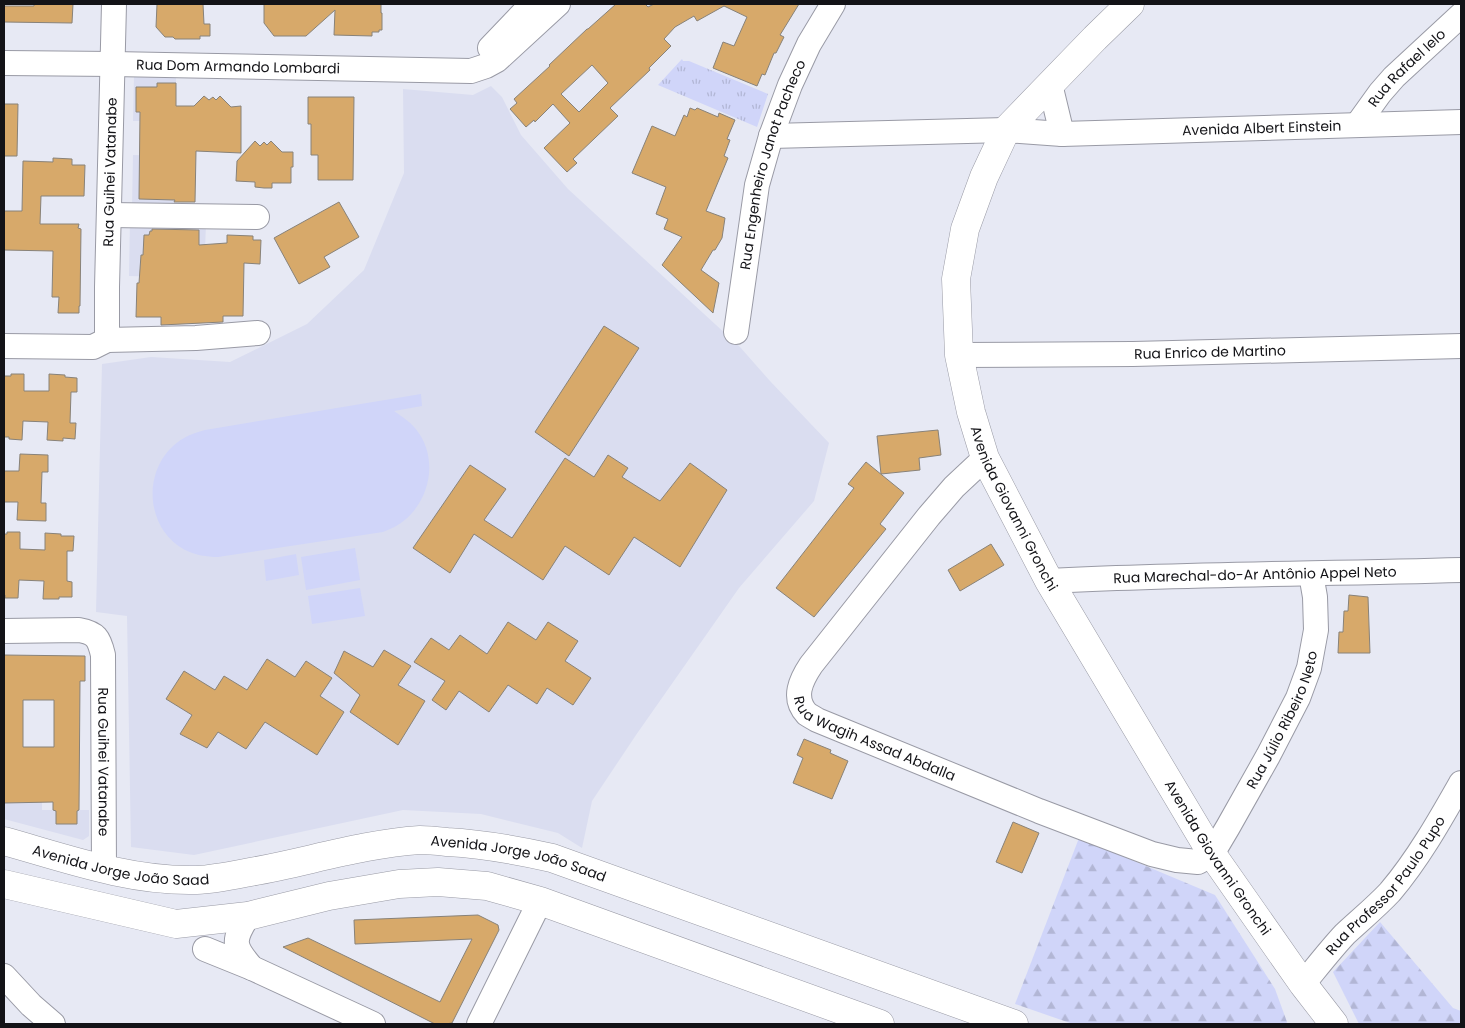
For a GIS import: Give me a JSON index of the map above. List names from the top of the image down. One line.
{"streets":{"main road":["Avenida Giovanni Gronchi","Avenida Jorge João Saad"],"street":["Rua Dom Armando Lombardi","Rua Rafael Ielo","Avenida Albert Einstein","Rua Engenheiro Janot Pacheco","Rua Guihei Vatanabe","Rua Enrico de Martino","Rua Marechal-do-Ar Antônio Appel Neto","Rua Júlio Ribeiro Neto","Rua Wagih Assad Abdalla","Rua Professor Paulo Pupo"]},"crossings":[["Rua Dom Armando Lombardi","Rua Guihei Vatanabe"],["Rua Rafael Ielo","Avenida Albert Einstein"],["Avenida Albert Einstein","Rua Engenheiro Janot Pacheco"],["Avenida Albert Einstein","Avenida Giovanni Gronchi"],["Rua Guihei Vatanabe","Avenida Jorge João Saad"],["Rua Enrico de Martino","Avenida Giovanni Gronchi"],["Avenida Giovanni Gronchi","Rua Marechal-do-Ar Antônio Appel Neto"],["Avenida Giovanni Gronchi","Rua Júlio Ribeiro Neto"],["Avenida Giovanni Gronchi","Rua Wagih Assad Abdalla"],["Avenida Giovanni Gronchi","Rua Professor Paulo Pupo"],["Rua Marechal-do-Ar Antônio Appel Neto","Rua Júlio Ribeiro Neto"],["Rua Júlio Ribeiro Neto","Rua Wagih Assad Abdalla"]]}
